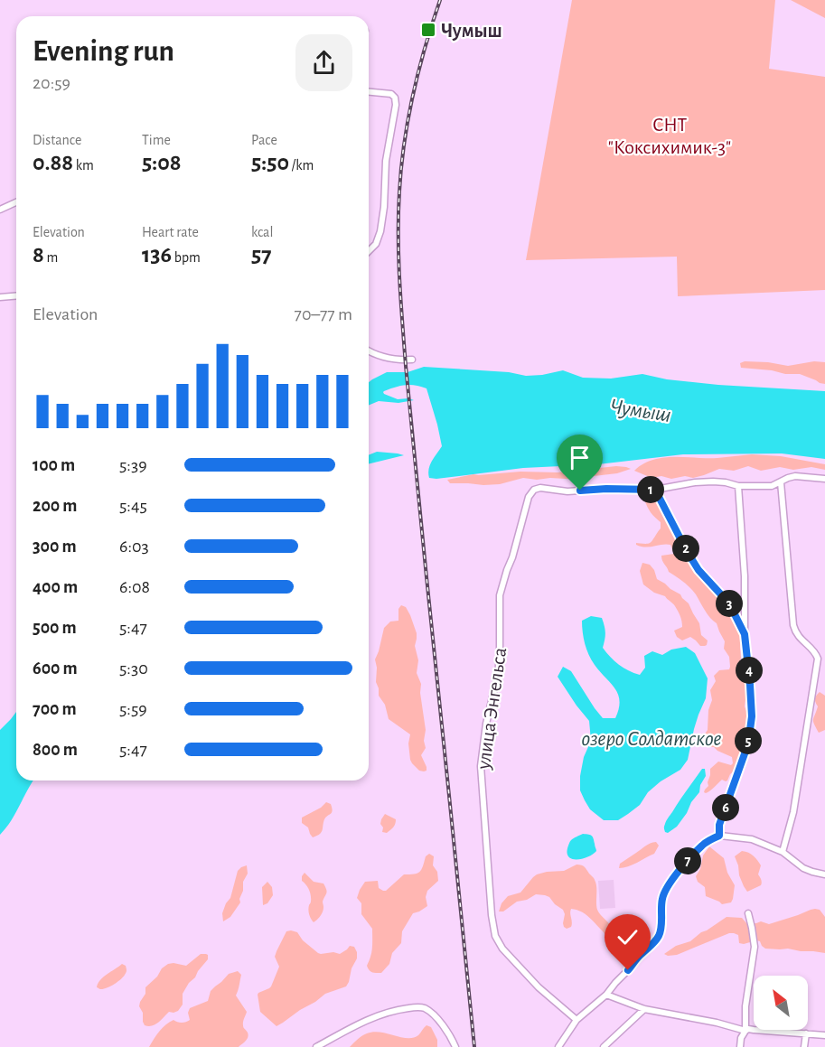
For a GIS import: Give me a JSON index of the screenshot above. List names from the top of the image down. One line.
{"streets":{"street":["улица Энгельса"]},"water":["Чумыш","озеро Солдатское"],"parks":["СНТ \"Коксихимик-3\""],"places":{"transit":["Чумыш"]},"north":"top left","page":{"heading":["Evening run","20:59"],"stats":[["Distance","0.88 km"],["Time","5:08"],["Pace","5:50 /km"],["Elevation","8 m"],["Heart rate","136 bpm"],["kcal","57"]],"chart":["Elevation","70–77 m"],"list":[{"name":"100 m","note":"5:39"},{"name":"200 m","note":"5:45"},{"name":"300 m","note":"6:03"},{"name":"400 m","note":"6:08"},{"name":"500 m","note":"5:47"},{"name":"600 m","note":"5:30"},{"name":"700 m","note":"5:59"},{"name":"800 m","note":"5:47"}],"pins":["1","2","3","4","5","6","7"]}}
